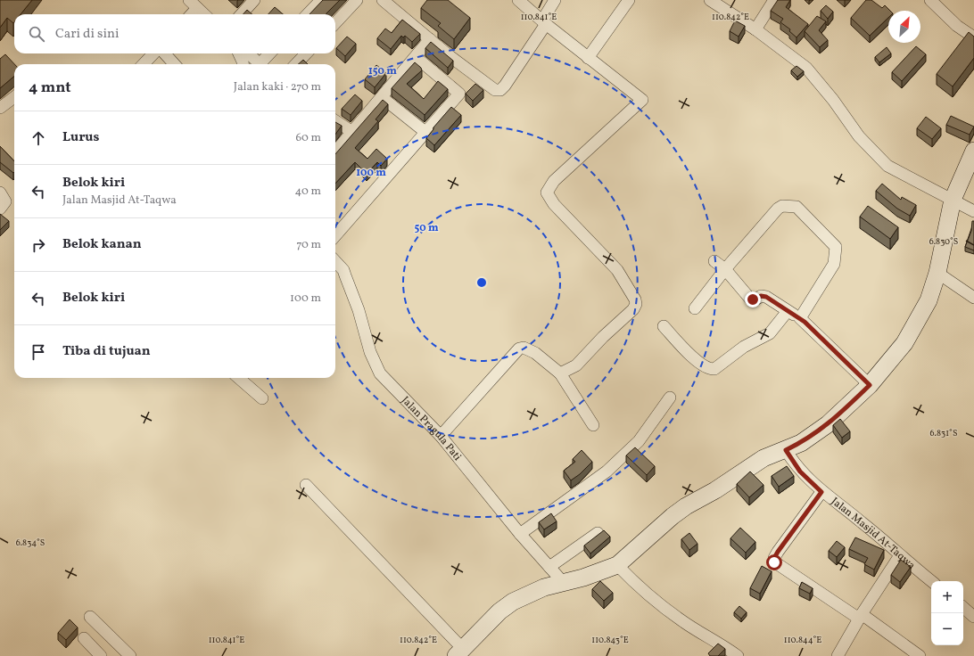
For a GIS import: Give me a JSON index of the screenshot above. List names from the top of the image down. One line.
{"streets":{"street":["Jalan Pragula Pati","Jalan Masjid At-Taqwa"]},"north":"top right","page":{"search":"Cari di sini","heading":["4 mnt","Jalan kaki · 270 m"],"list":[["Lurus","60 m"],["Belok kiri","Jalan Masjid At-Taqwa","40 m"],["Belok kanan","70 m"],["Belok kiri","100 m"],"Tiba di tujuan"],"map_buttons":["+","−"]},"coordinates":["110.841°E","110.842°E","6.830°S","6.831°S","6.834°S","110.843°E","110.844°E"],"rings":["150 m","100 m","50 m"]}
